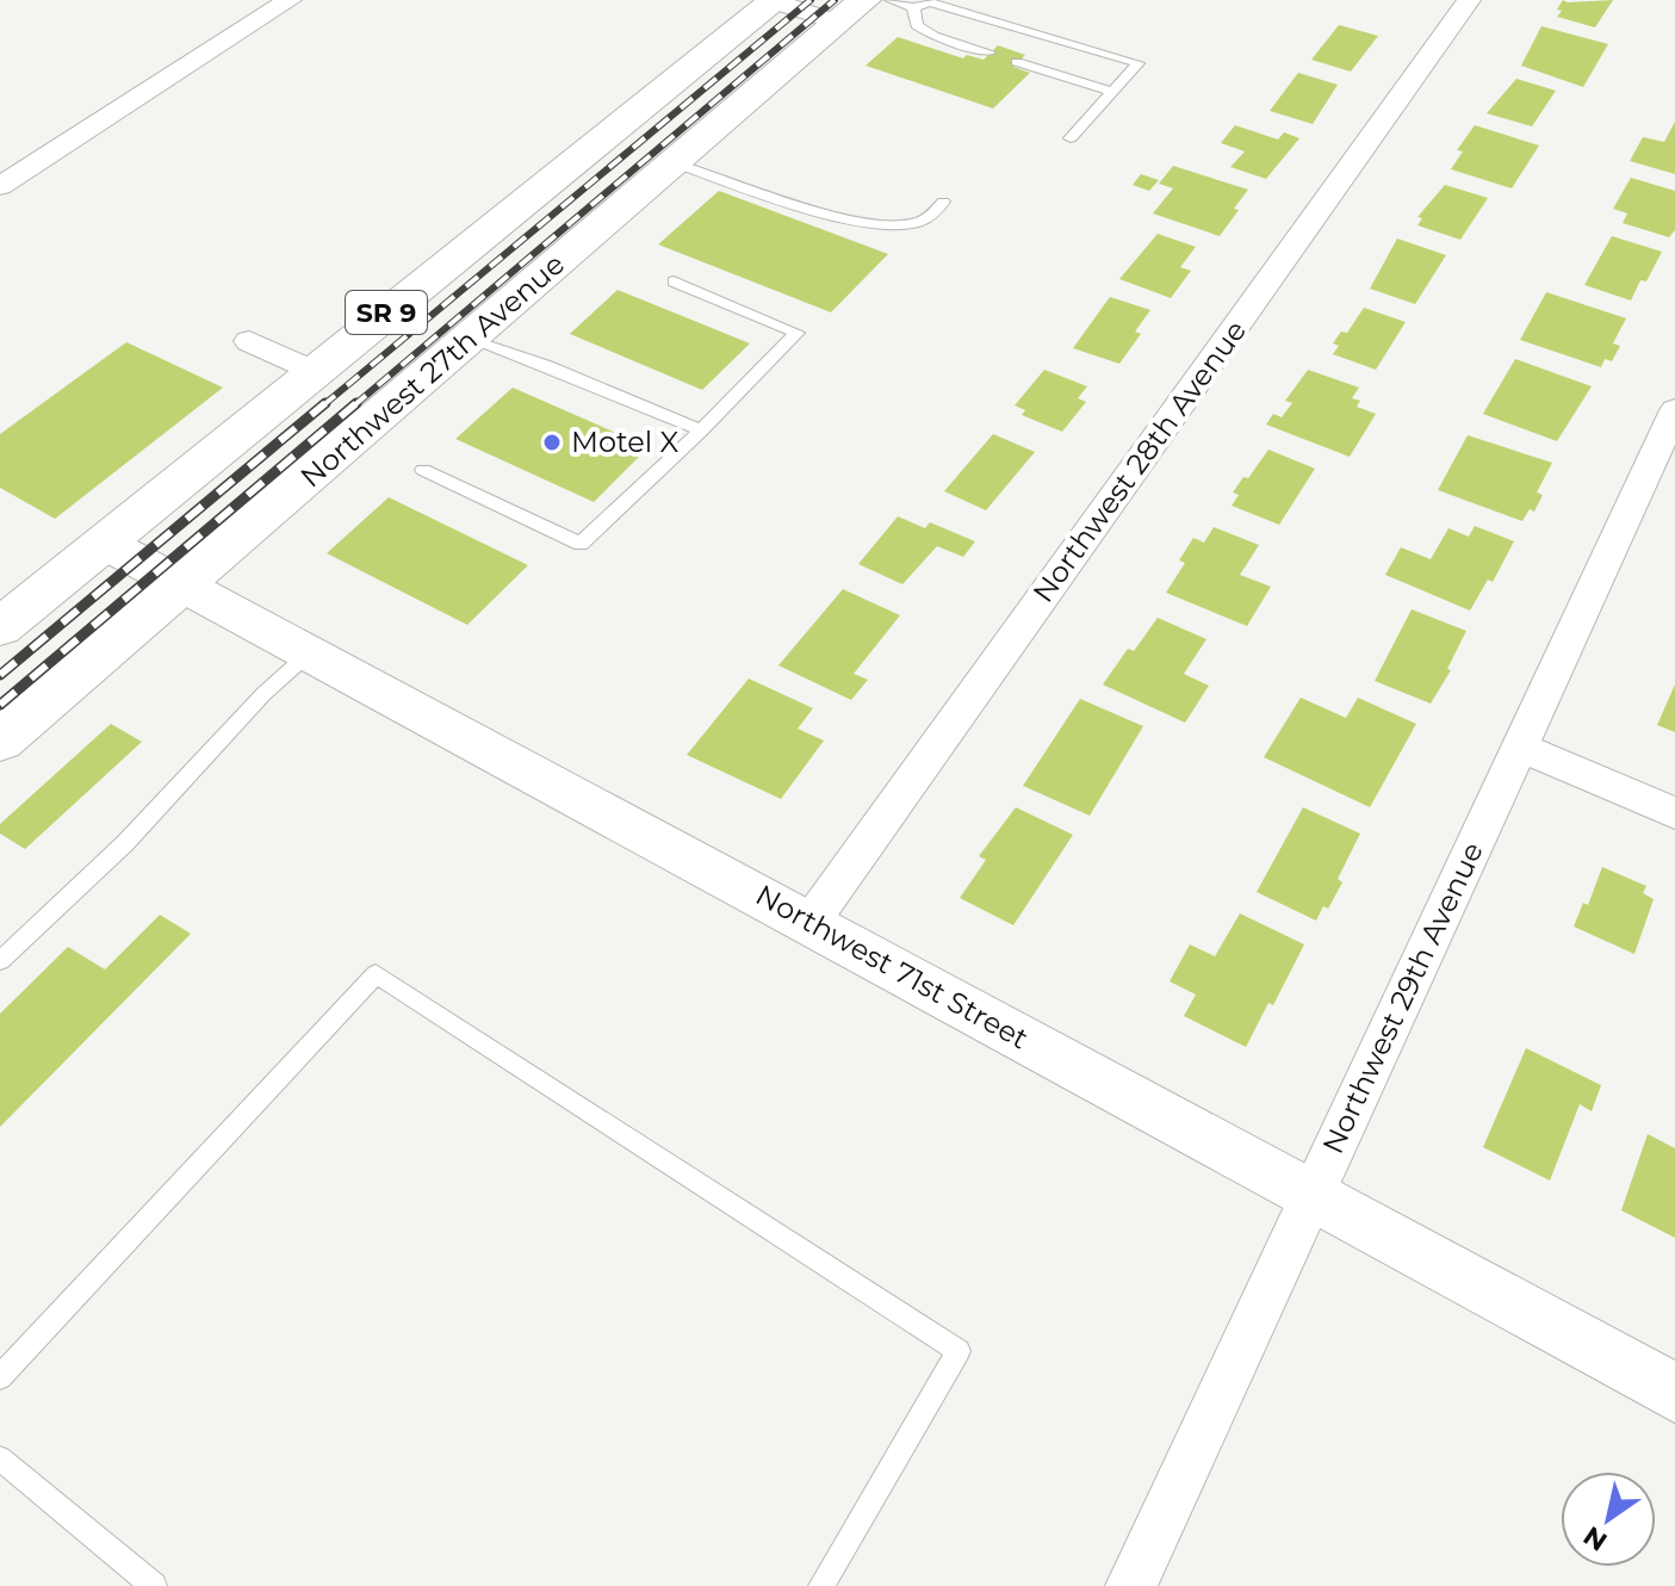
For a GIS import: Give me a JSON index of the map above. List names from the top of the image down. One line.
{"streets":{"main road":["SR 9","Northwest 27th Avenue"],"street":["Northwest 28th Avenue","Northwest 71st Street","Northwest 29th Avenue"]},"crossings":[["SR 9","Northwest 71st Street"],["Northwest 27th Avenue","Northwest 71st Street"],["Northwest 28th Avenue","Northwest 71st Street"],["Northwest 71st Street","Northwest 29th Avenue"]],"places":["Motel X"],"north":"bottom left"}
